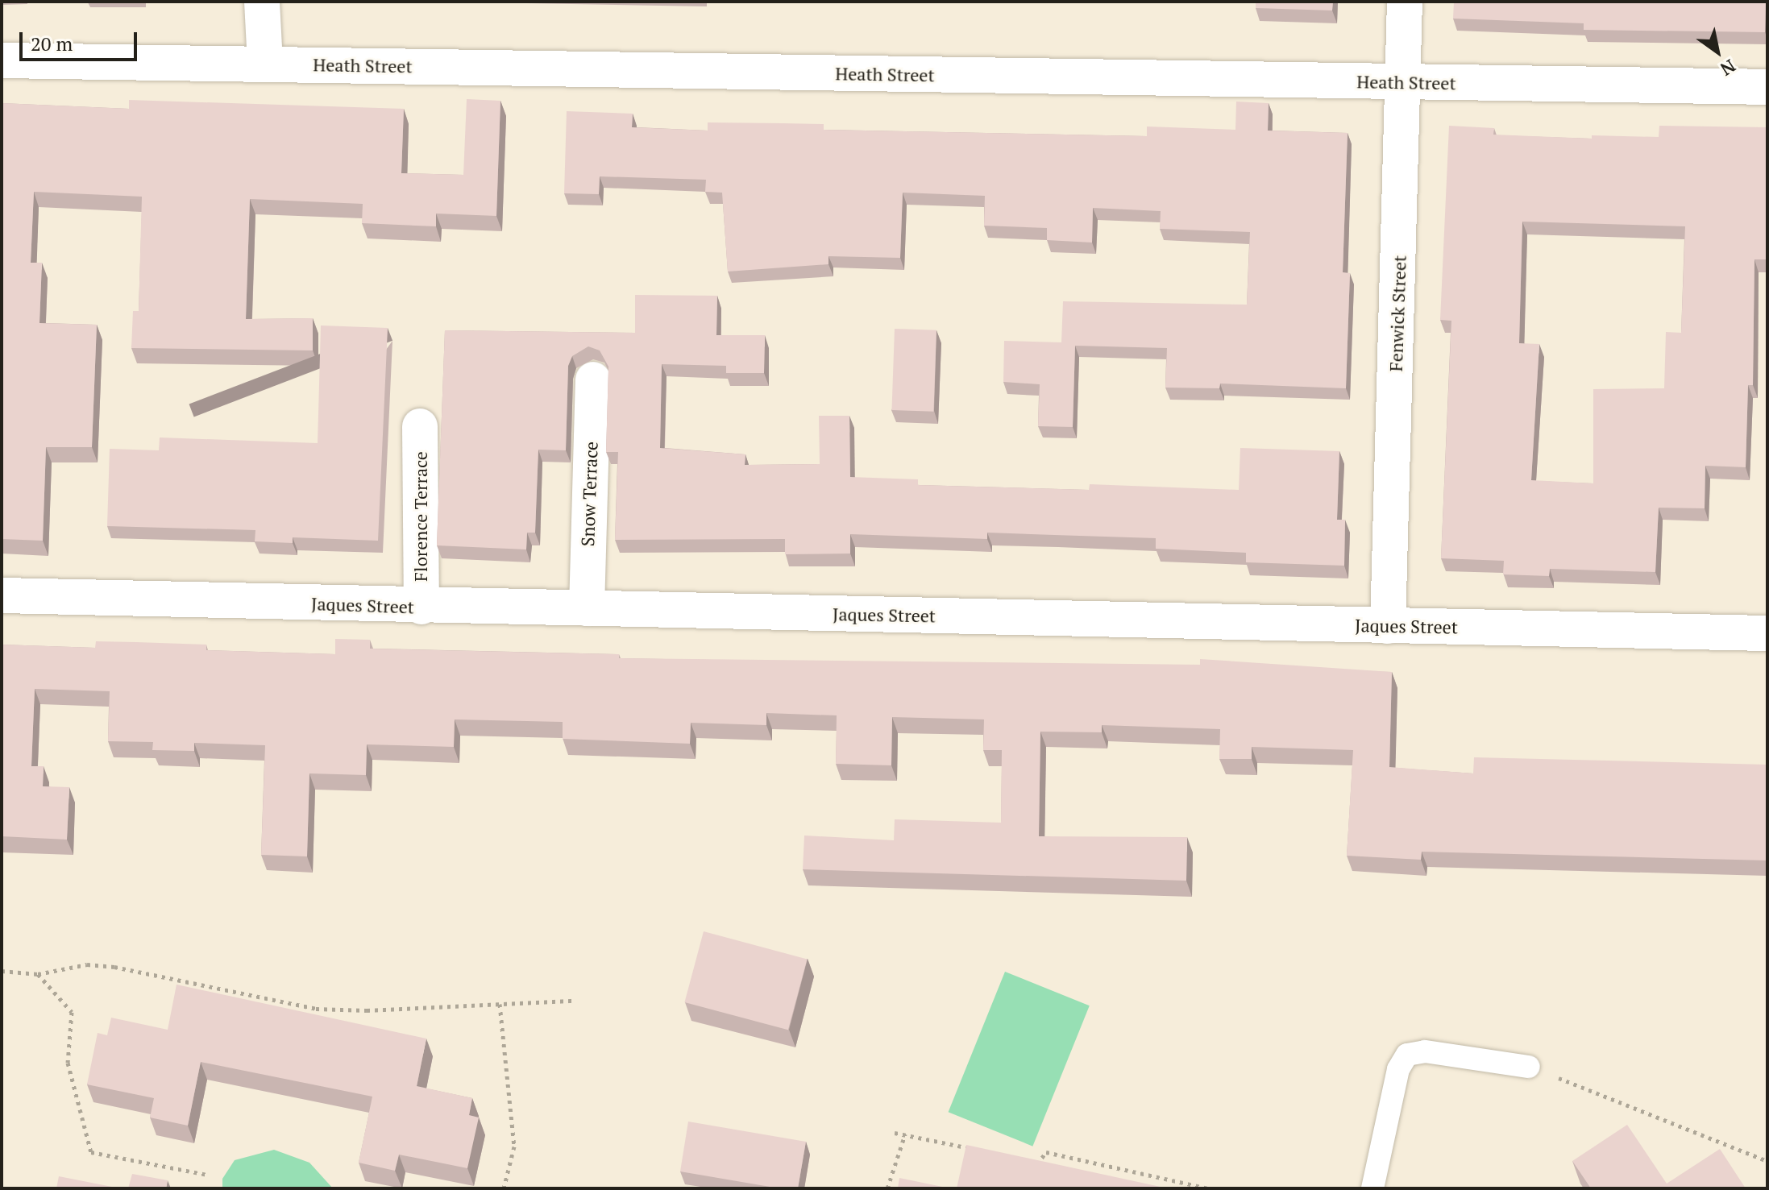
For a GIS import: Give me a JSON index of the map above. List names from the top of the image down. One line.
{"streets":{"street":["Heath Street","Fenwick Street","Snow Terrace","Florence Terrace","Jaques Street"]},"crossings":[["Heath Street","Fenwick Street"],["Fenwick Street","Jaques Street"],["Snow Terrace","Jaques Street"],["Florence Terrace","Jaques Street"]],"scale_bar":"20 m","north":"bottom right"}
